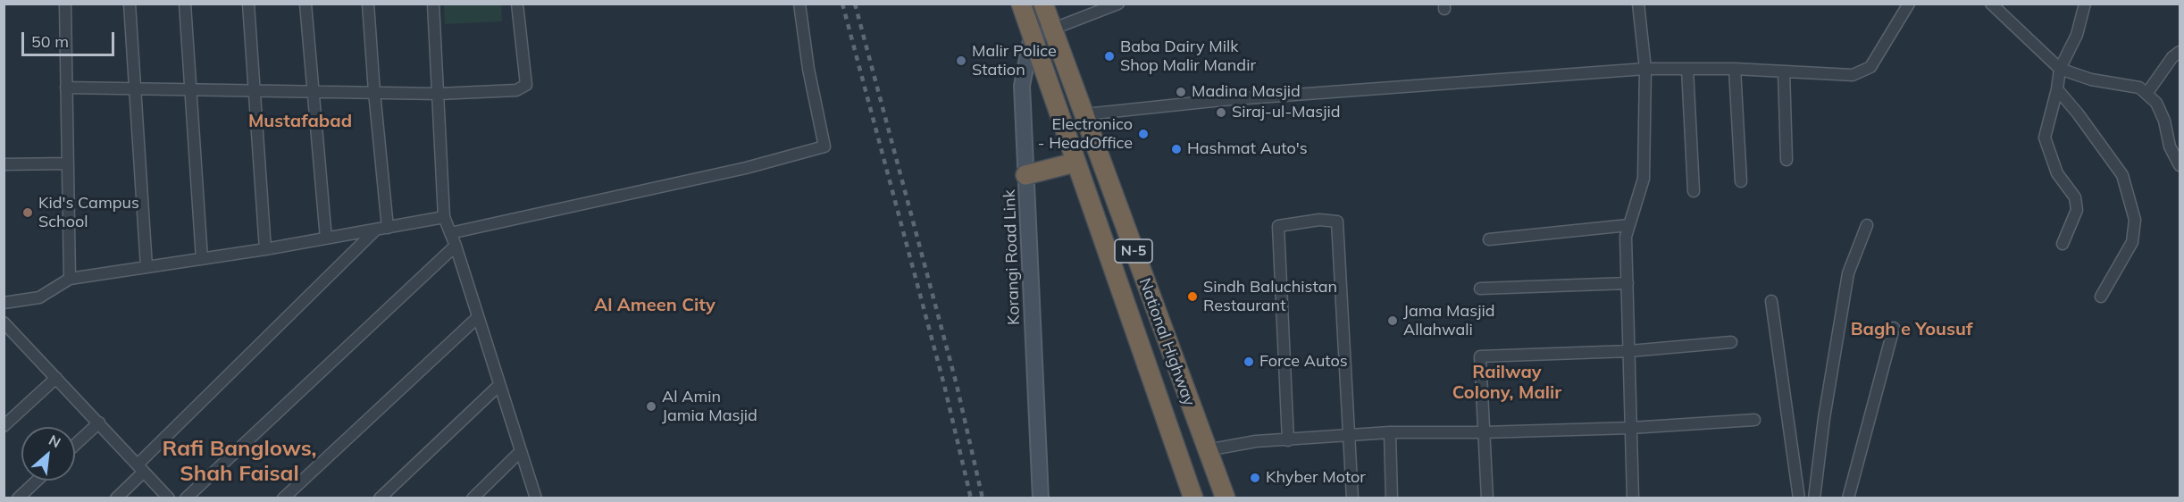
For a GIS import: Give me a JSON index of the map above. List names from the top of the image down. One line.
{"streets":{"highway":["N-5","National Highway"],"main road":["Korangi Road Link"]},"crossings":[["Korangi Road Link","National Highway"]],"districts":["Mustafabad","Al Ameen City","Bagh e Yousuf","Railway Colony, Malir","Rafi Banglows, Shah Faisal"],"places":["Baba Dairy Milk Shop Malir Mandir","Malir Police Station","Madina Masjid","Siraj-ul-Masjid","Electronico - HeadOffice","Hashmat Auto's","Kid's Campus School","Sindh Baluchistan Restaurant","Jama Masjid Allahwali","Force Autos","Al Amin Jamia Masjid","Khyber Motor"],"scale_bar":"50 m","north":"top right"}
